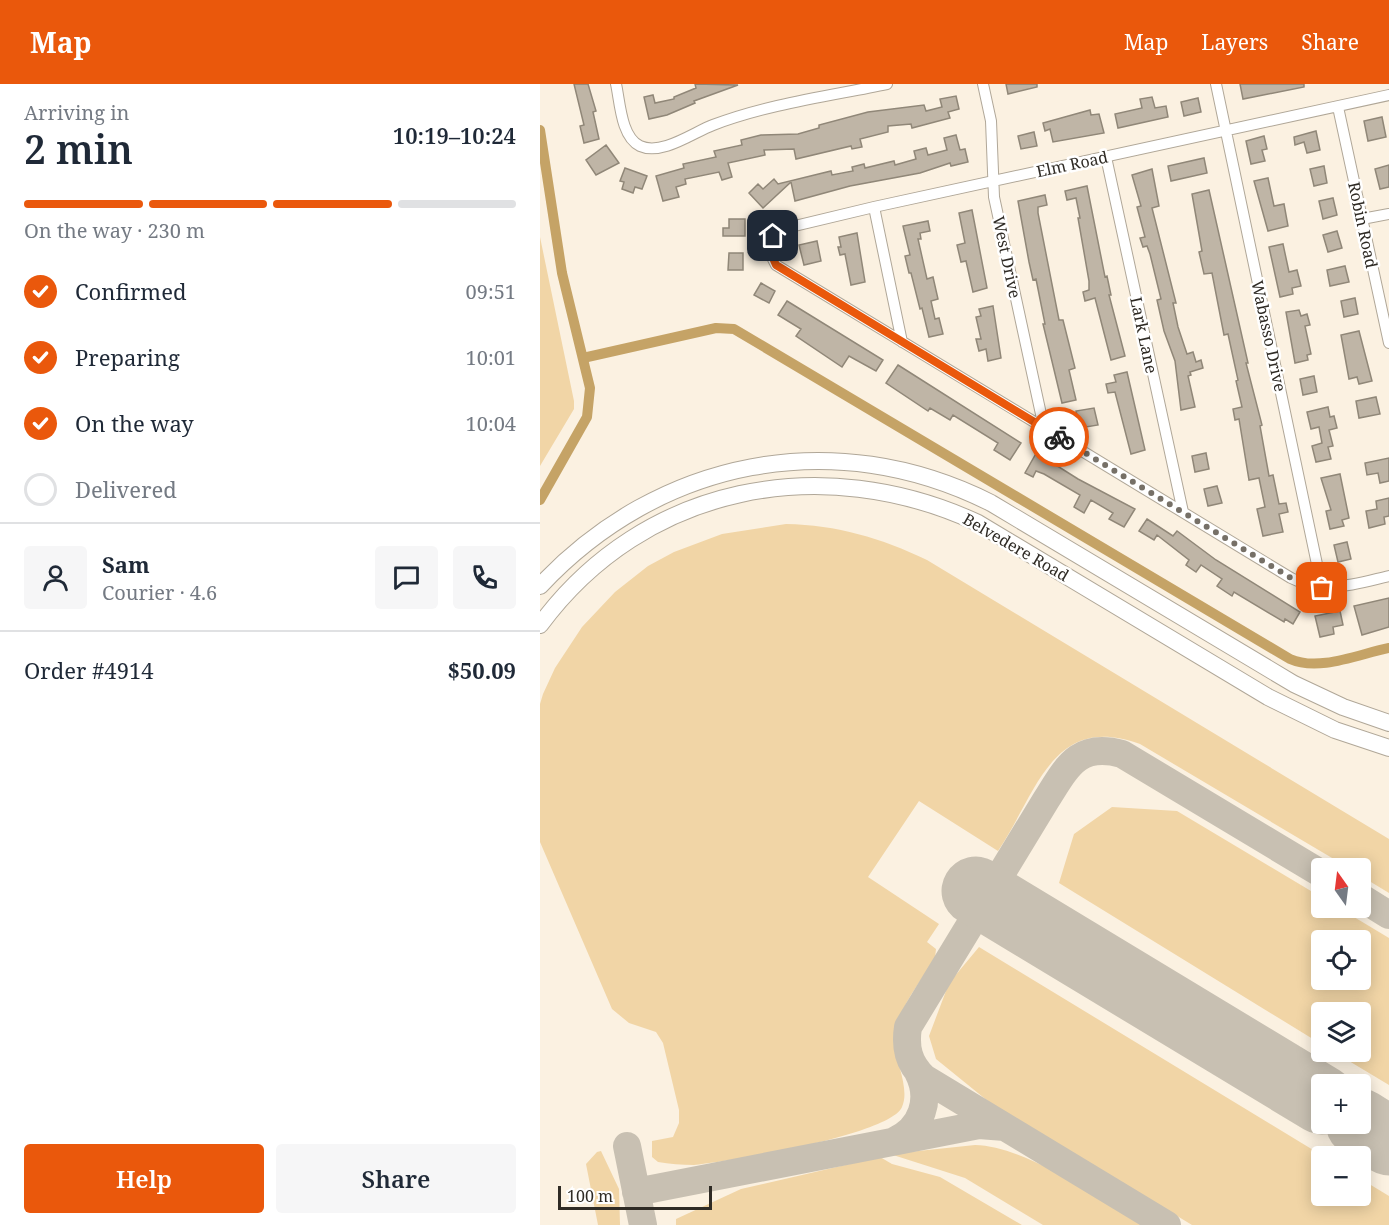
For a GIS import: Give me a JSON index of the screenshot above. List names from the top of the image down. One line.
{"streets":{"main road":["Belvedere Road"],"street":["Elm Road","Robin Road","West Drive","Lark Lane","Wabasso Drive"]},"crossings":[["Elm Road","Robin Road"],["Elm Road","West Drive"],["Elm Road","Lark Lane"],["Elm Road","Wabasso Drive"]],"scale_bar":"100 m","north":"top","page":{"header":"Map","nav":["Map","Layers","Share"],"heading":["2 min","Arriving in","10:19–10:24"],"panel":["Sam","Courier · 4.6","Order #4914","$50.09"],"bar":"On the way · 230 m","list":[["Confirmed","09:51"],["Preparing","10:01"],["On the way","10:04"],"Delivered"],"map_buttons":["+","−"],"buttons":["Help","Share"],"scale":"100 m"}}
